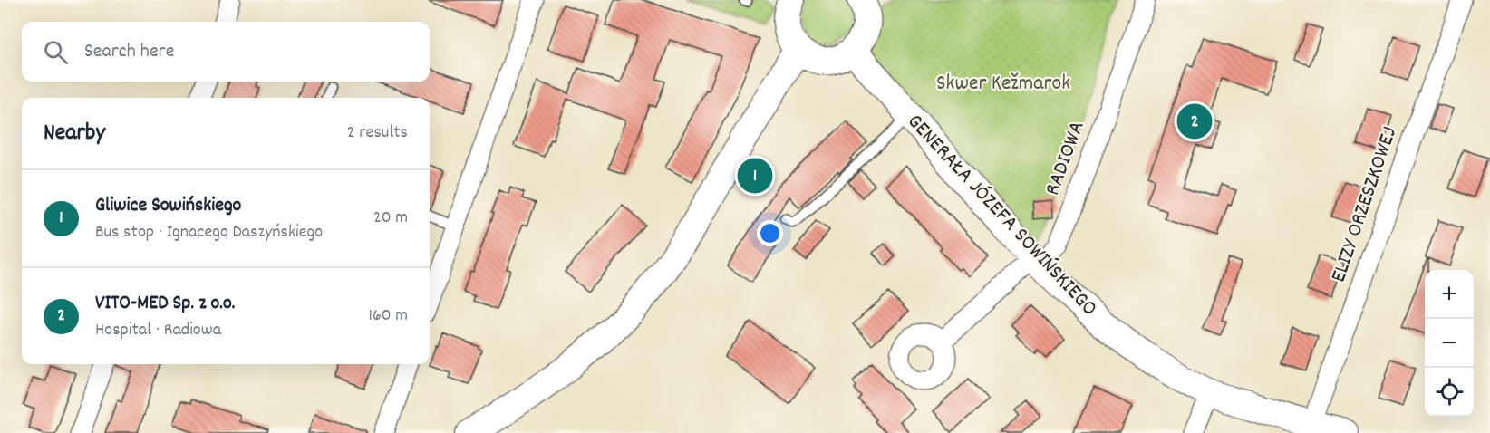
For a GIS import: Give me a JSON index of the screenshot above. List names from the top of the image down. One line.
{"streets":{"street":["RADIOWA","ELIZY ORZESZKOWEJ","GENERAŁA JÓZEFA SOWIŃSKIEGO"]},"crossings":[["RADIOWA","GENERAŁA JÓZEFA SOWIŃSKIEGO"],["ELIZY ORZESZKOWEJ","GENERAŁA JÓZEFA SOWIŃSKIEGO"]],"parks":["Skwer Kežmarok"],"page":{"search":"Search here","heading":["Nearby","2 results"],"pins":["2","1"],"list":[{"mark":"1","name":"Gliwice Sowińskiego","note":"Bus stop · Ignacego Daszyńskiego","value":"20 m"},{"mark":"2","name":"VITO-MED Sp. z o.o.","note":"Hospital · Radiowa","value":"160 m"}],"map_buttons":["+","−"]}}
